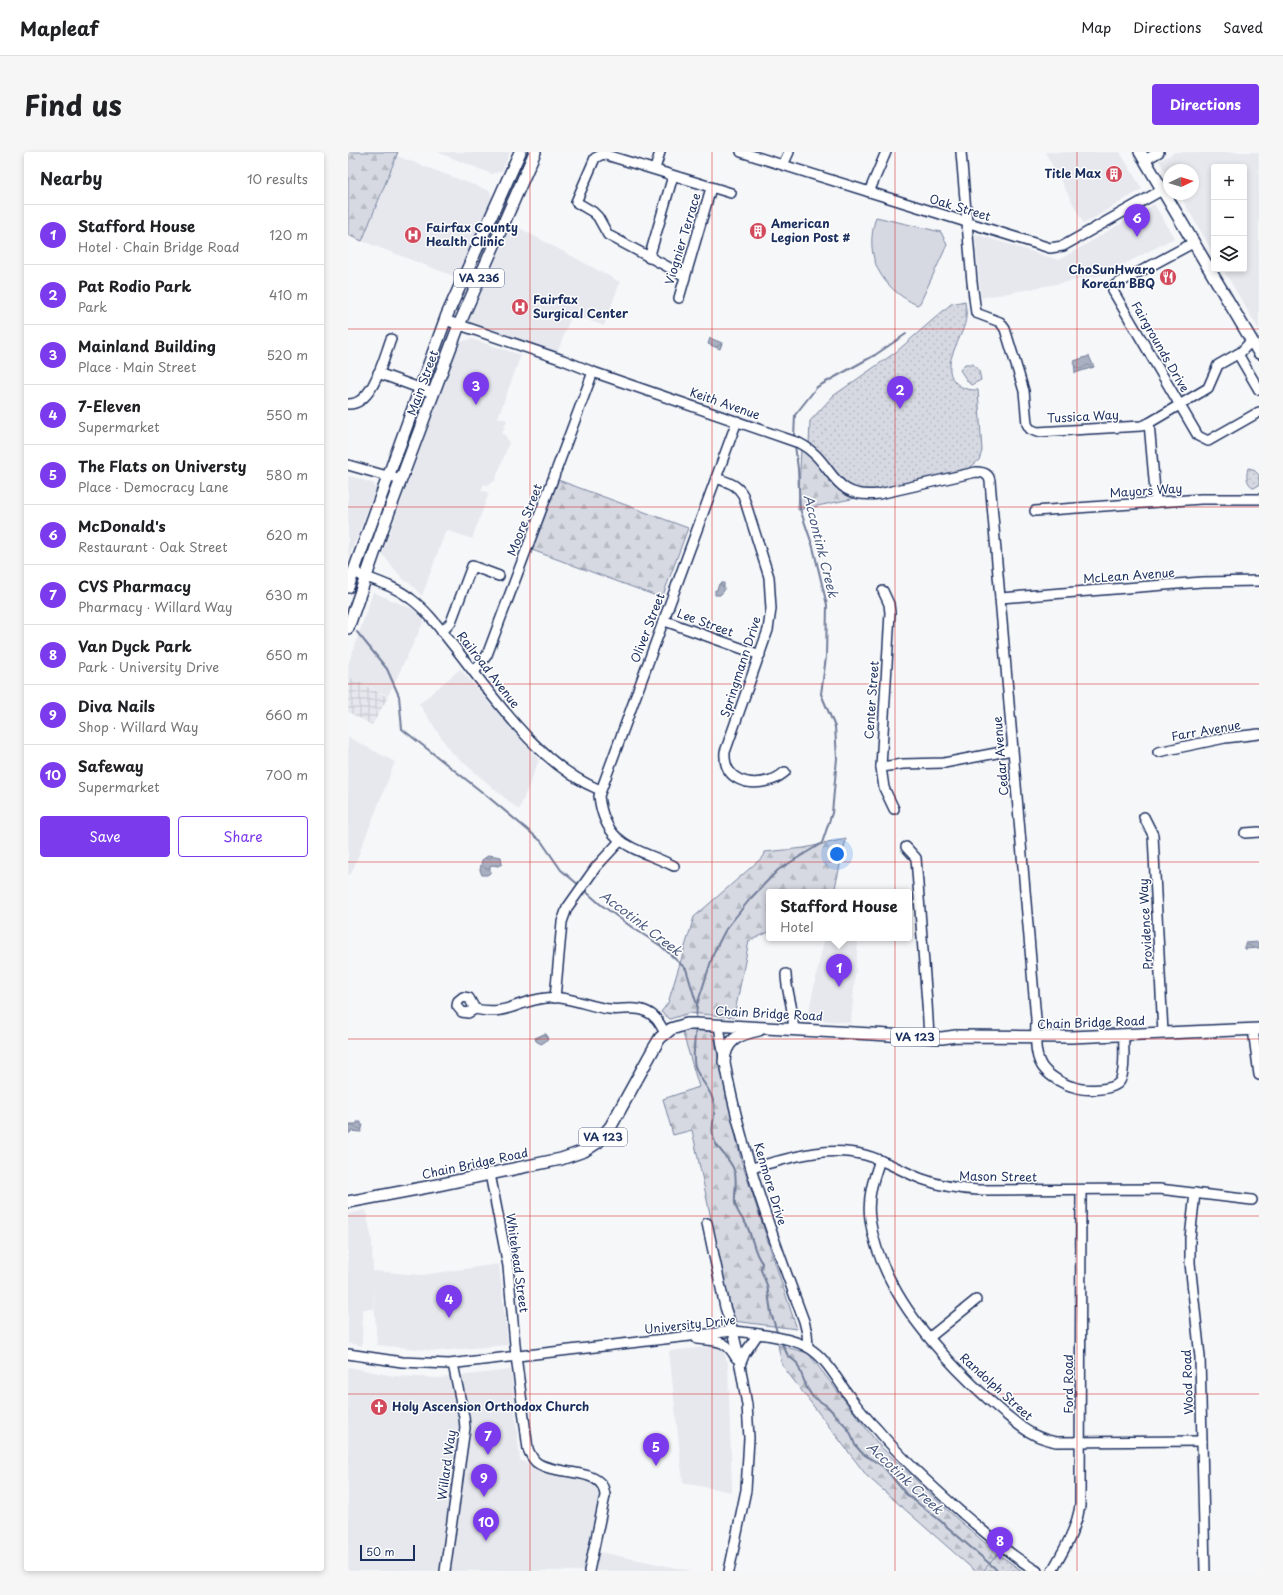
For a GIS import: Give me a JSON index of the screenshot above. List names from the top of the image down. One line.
{"streets":{"main road":["VA 236","Main Street","Chain Bridge Road","VA 123"],"street":["Oak Street","Viognier Terrace","Fairgrounds Drive","Keith Avenue","Tussica Way","Mayors Way","Moore Street","McLean Avenue","Lee Street","Oliver Street","Springmann Drive","Railroad Avenue","Center Street","Farr Avenue","Cedar Avenue","Providence Way","Mason Street","Kenmore Drive","Whitehead Street","University Drive","Wood Road","Ford Road","Randolph Street","Willard Way"]},"crossings":[["Oak Street","Tussica Way"],["Fairgrounds Drive","Tussica Way"],["Main Street","Keith Avenue"],["Main Street","Railroad Avenue"],["Keith Avenue","Moore Street"],["Keith Avenue","Oliver Street"],["Keith Avenue","Cedar Avenue"],["Moore Street","Railroad Avenue"],["McLean Avenue","Cedar Avenue"],["Lee Street","Oliver Street"],["Lee Street","Springmann Drive"],["Oliver Street","Springmann Drive"],["Oliver Street","Railroad Avenue"],["Cedar Avenue","Chain Bridge Road"],["Providence Way","Chain Bridge Road"],["Chain Bridge Road","Kenmore Drive"],["Chain Bridge Road","Whitehead Street"],["Mason Street","Kenmore Drive"],["Mason Street","Wood Road"],["Mason Street","Ford Road"],["Mason Street","Randolph Street"],["Kenmore Drive","University Drive"],["Whitehead Street","University Drive"],["University Drive","Willard Way"],["Wood Road","Randolph Street"],["Ford Road","Randolph Street"]],"water":["Accontink Creek","Accotink Creek"],"places":{"building":["Title Max","American Legion Post #"],"hospital":["Fairfax County Health Clinic","Fairfax Surgical Center"],"restaurant":["ChoSunHwaro Korean BBQ"],"church":["Holy Ascension Orthodox Church"]},"scale_bar":"50 m","north":"right","page":{"header":"Mapleaf","nav":["Map","Directions","Saved"],"title":"Find us","buttons":["Directions",["Save","Share"]],"heading":["Nearby","10 results"],"map_buttons":["+","−"],"list":[{"mark":"1","name":"Stafford House","note":"Hotel · Chain Bridge Road","value":"120 m"},{"mark":"2","name":"Pat Rodio Park","note":"Park","value":"410 m"},{"mark":"3","name":"Mainland Building","note":"Place · Main Street","value":"520 m"},{"mark":"4","name":"7-Eleven","note":"Supermarket","value":"550 m"},{"mark":"5","name":"The Flats on Universty","note":"Place · Democracy Lane","value":"580 m"},{"mark":"6","name":"McDonald's","note":"Restaurant · Oak Street","value":"620 m"},{"mark":"7","name":"CVS Pharmacy","note":"Pharmacy · Willard Way","value":"630 m"},{"mark":"8","name":"Van Dyck Park","note":"Park · University Drive","value":"650 m"},{"mark":"9","name":"Diva Nails","note":"Shop · Willard Way","value":"660 m"},{"mark":"10","name":"Safeway","note":"Supermarket","value":"700 m"}],"pins":["6","3","2","1","4","7","5","9","10","8"],"popup":["Stafford House","Hotel"],"scale":"50 m"}}
